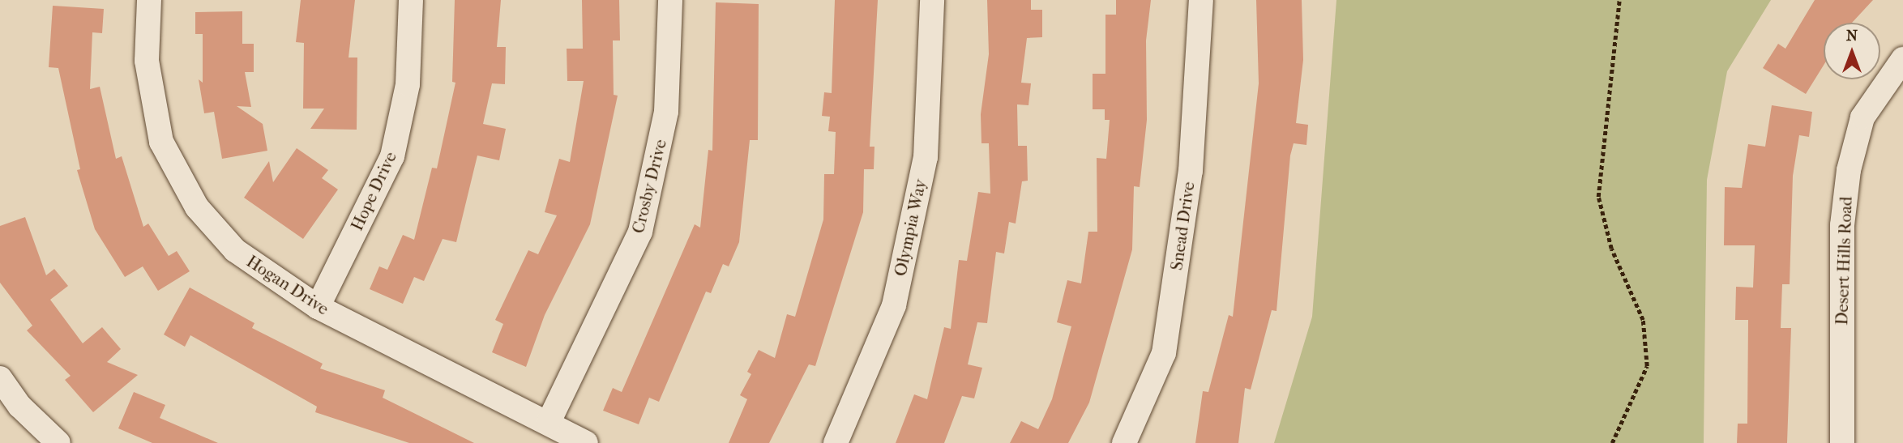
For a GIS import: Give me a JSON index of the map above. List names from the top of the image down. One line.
{"streets":{"street":["Crosby Drive","Hope Drive","Snead Drive","Olympia Way","Desert Hills Road","Hogan Drive"]},"crossings":[["Crosby Drive","Hogan Drive"],["Hope Drive","Hogan Drive"]],"north":"top"}
